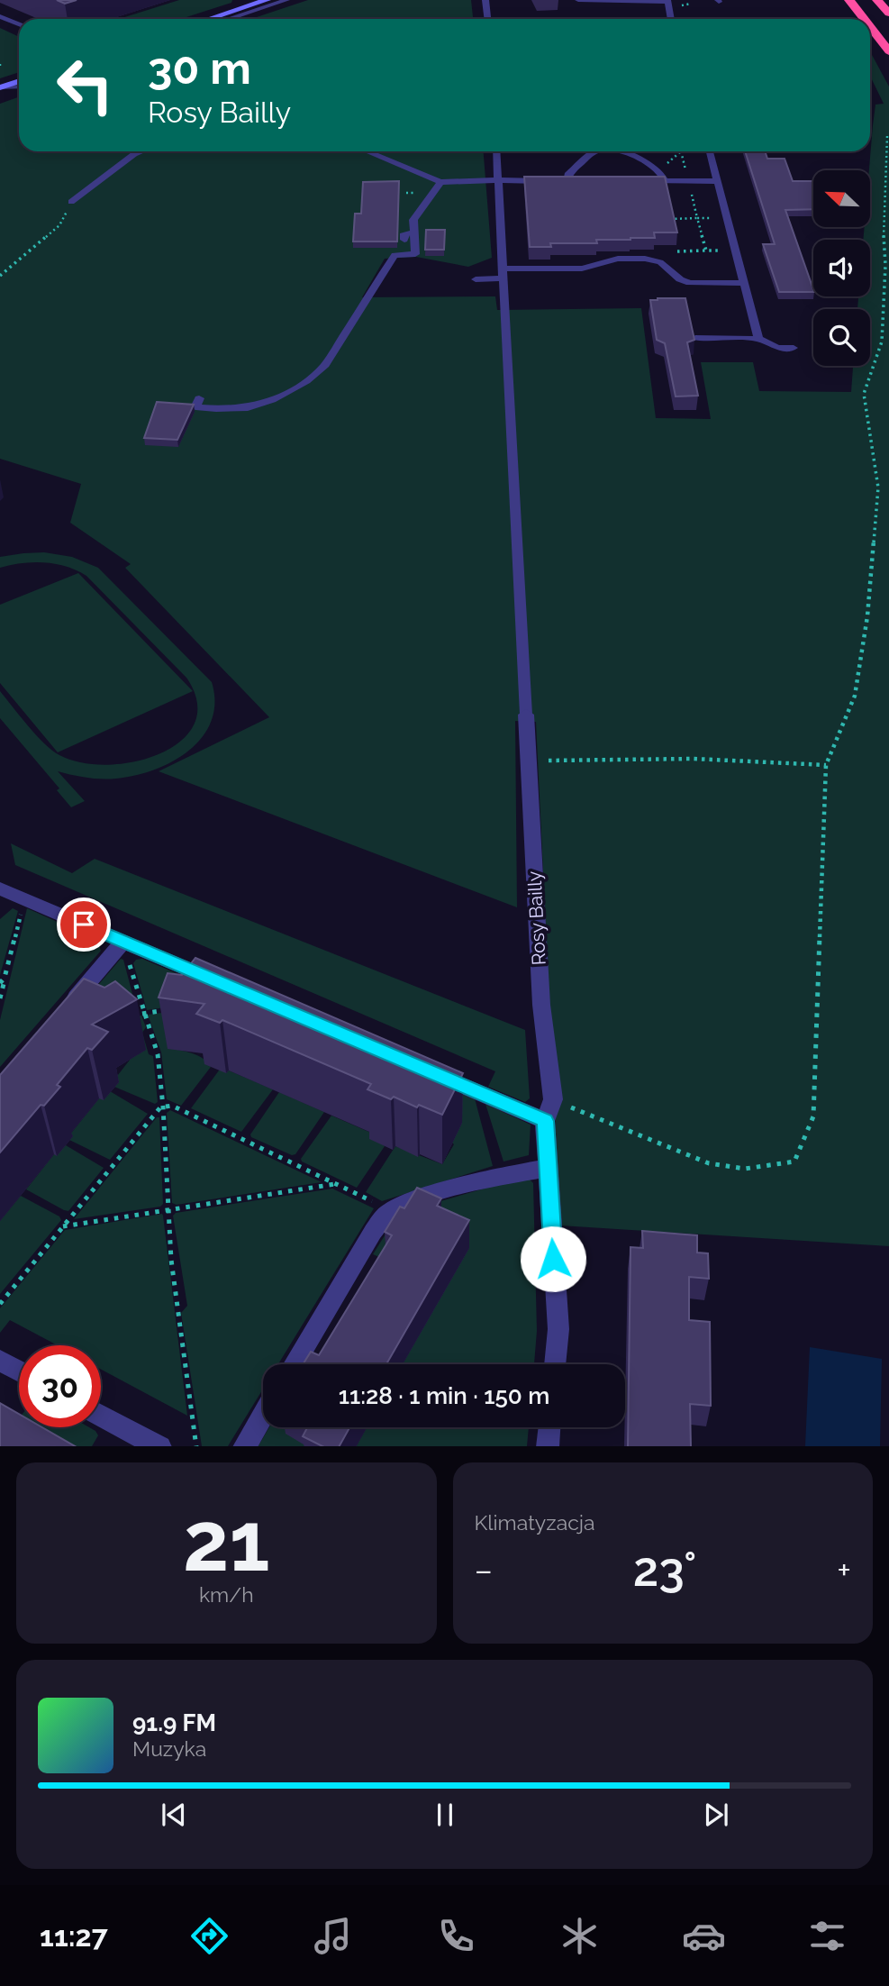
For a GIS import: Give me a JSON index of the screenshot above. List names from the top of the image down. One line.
{"streets":{"street":["Rosy Bailly"]},"north":"top left","page":{"turn":["30 m","Rosy Bailly"],"limit":"30","trip":"11:28 · 1 min · 150 m","tile":[["21","km/h"],"Klimatyzacja"],"heat":["−","23°","+"],"song":["91.9 FM","Muzyka"],"tabs":"11:27"}}
